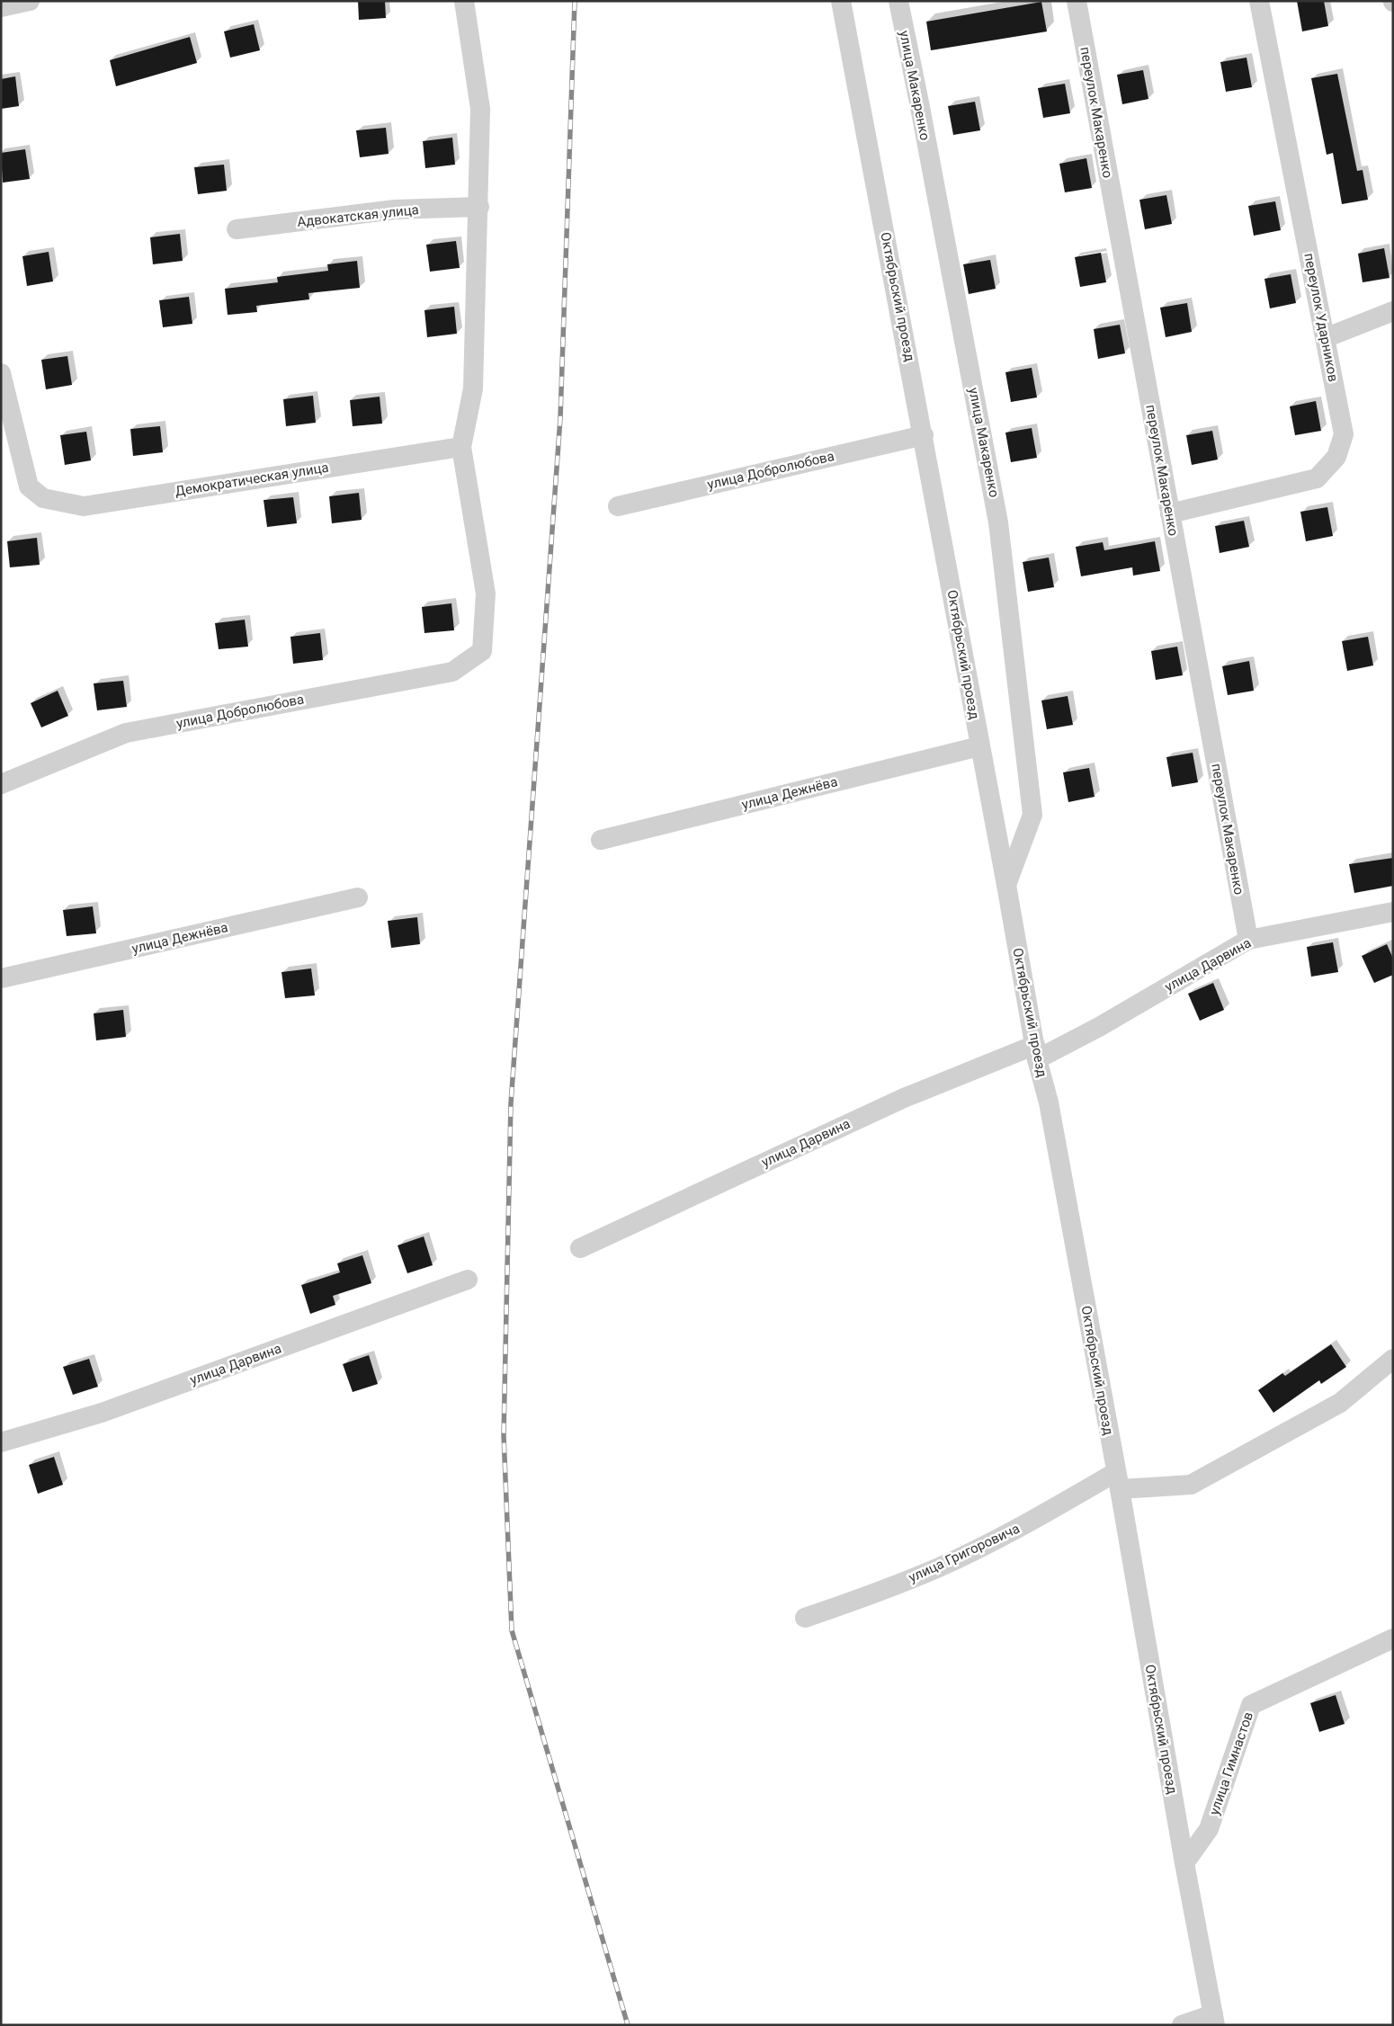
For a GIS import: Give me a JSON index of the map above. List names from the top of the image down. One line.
{"streets":{"street":["улица Макаренко","переулок Макаренко","Адвокатская улица","Октябрьский проезд","переулок Ударников","улица Добролюбова","Демократическая улица","улица Дежнёва","улица Дарвина","улица Григоровича","улица Гимнастов"]},"crossings":[["улица Макаренко","Октябрьский проезд"],["переулок Макаренко","переулок Ударников"],["переулок Макаренко","улица Дарвина"],["Октябрьский проезд","улица Добролюбова"],["Октябрьский проезд","улица Дежнёва"],["Октябрьский проезд","улица Дарвина"],["Октябрьский проезд","улица Григоровича"],["Октябрьский проезд","улица Гимнастов"],["улица Добролюбова","Демократическая улица"]]}
